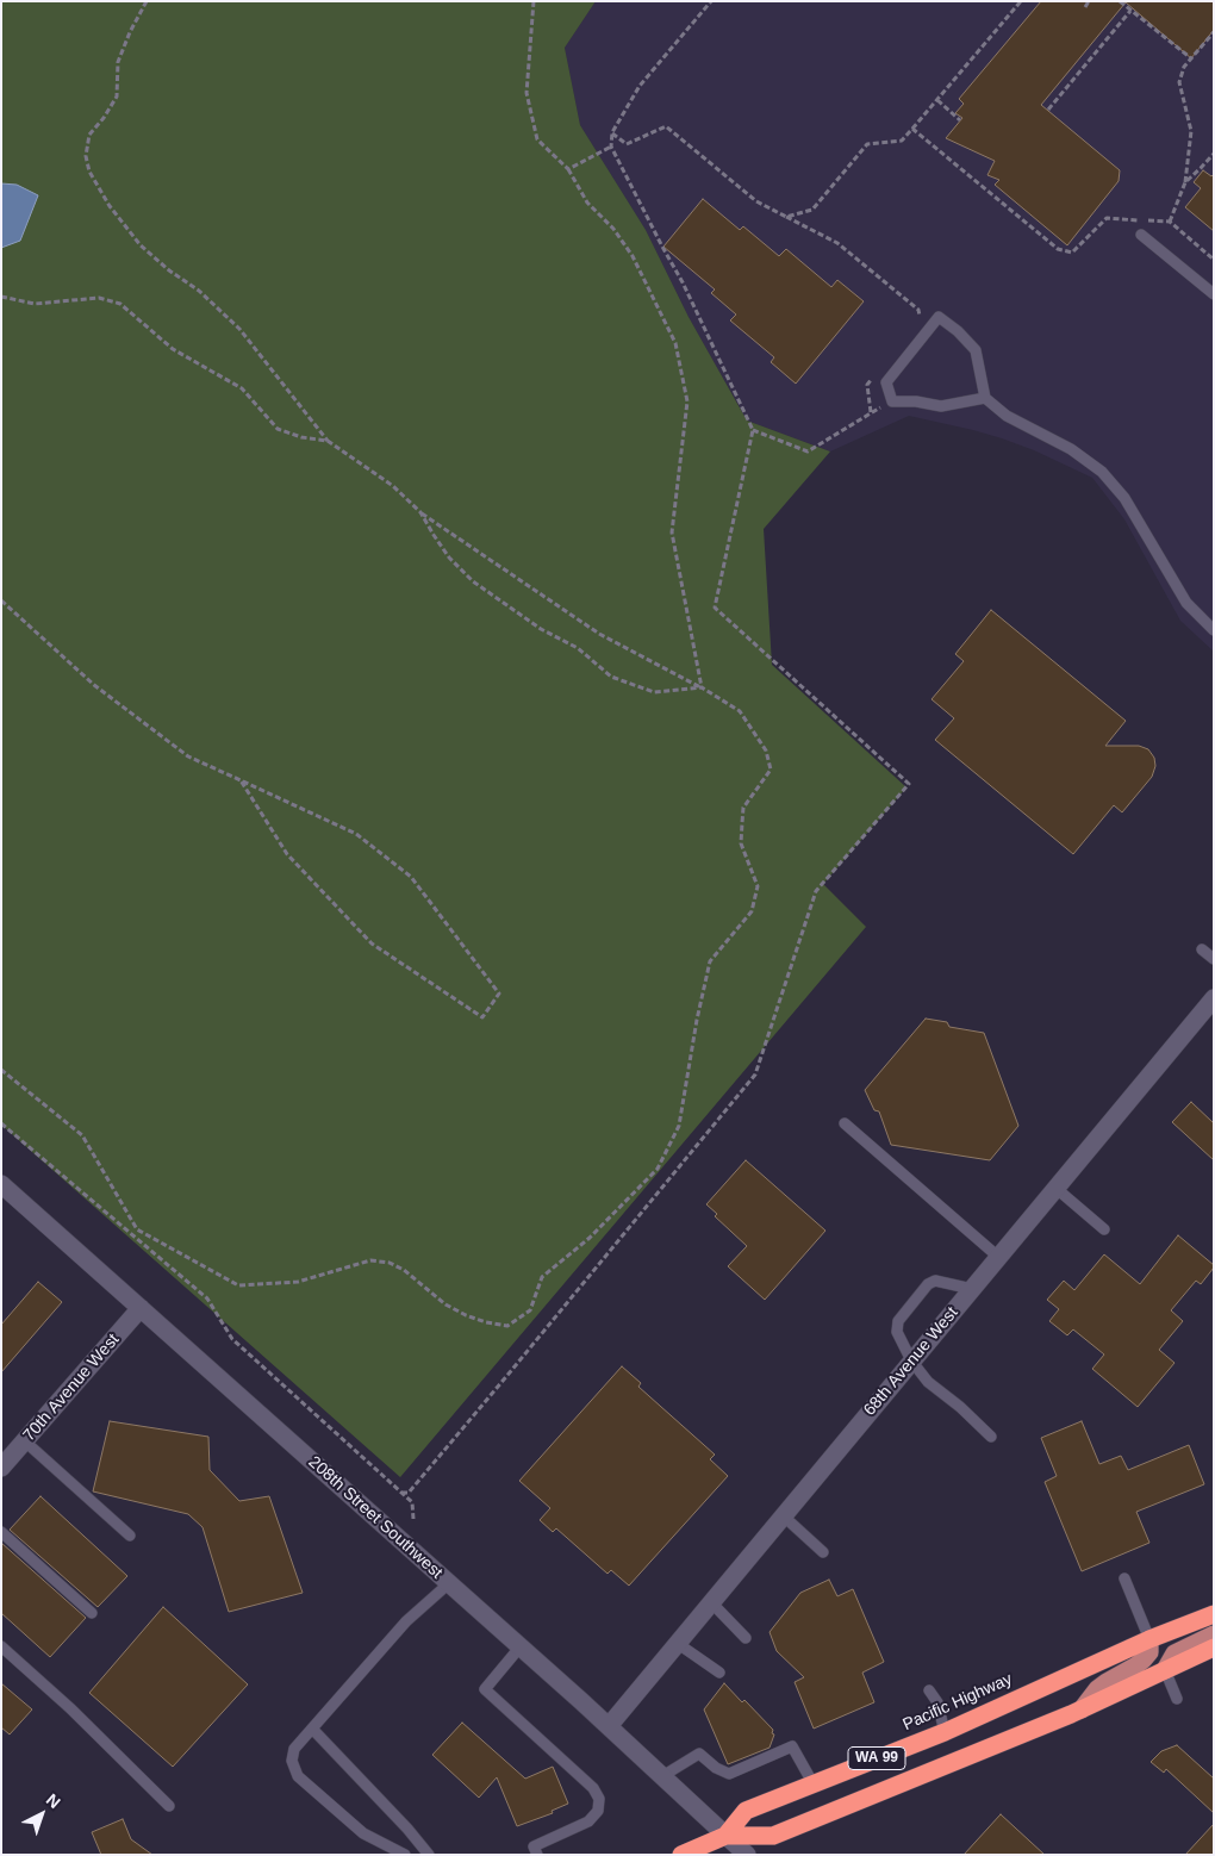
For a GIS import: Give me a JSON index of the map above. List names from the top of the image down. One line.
{"streets":{"highway":["Pacific Highway","WA 99"],"street":["68th Avenue West","70th Avenue West","208th Street Southwest"]},"crossings":[["68th Avenue West","208th Street Southwest"],["70th Avenue West","208th Street Southwest"],["208th Street Southwest","Pacific Highway"]],"north":"top right"}
